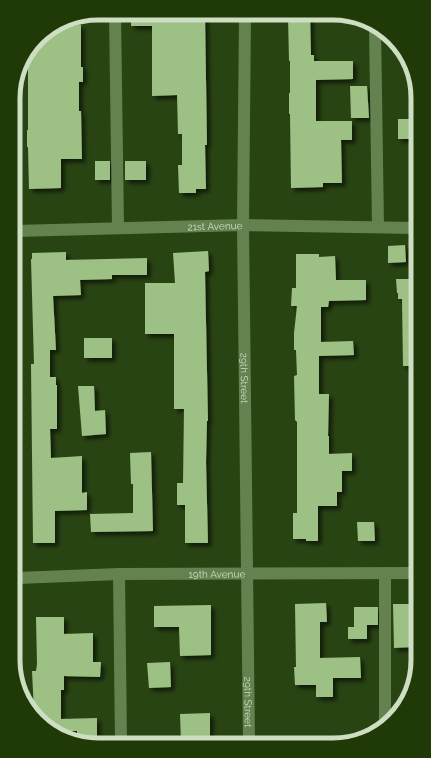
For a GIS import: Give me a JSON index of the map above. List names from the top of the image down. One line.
{"streets":{"street":["21st Avenue","29th Street","19th Avenue"]},"crossings":[["21st Avenue","29th Street"],["29th Street","19th Avenue"]]}
